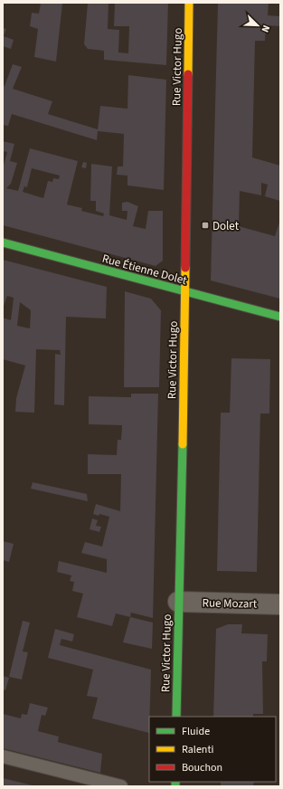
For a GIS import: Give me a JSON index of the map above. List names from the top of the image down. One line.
{"streets":{"street":["Rue Victor Hugo","Rue Étienne Dolet","Rue Mozart"]},"crossings":[["Rue Victor Hugo","Rue Étienne Dolet"],["Rue Victor Hugo","Rue Mozart"]],"places":{"transit":["Dolet"]},"legend":["Fluide","Ralenti","Bouchon"],"north":"bottom right"}
